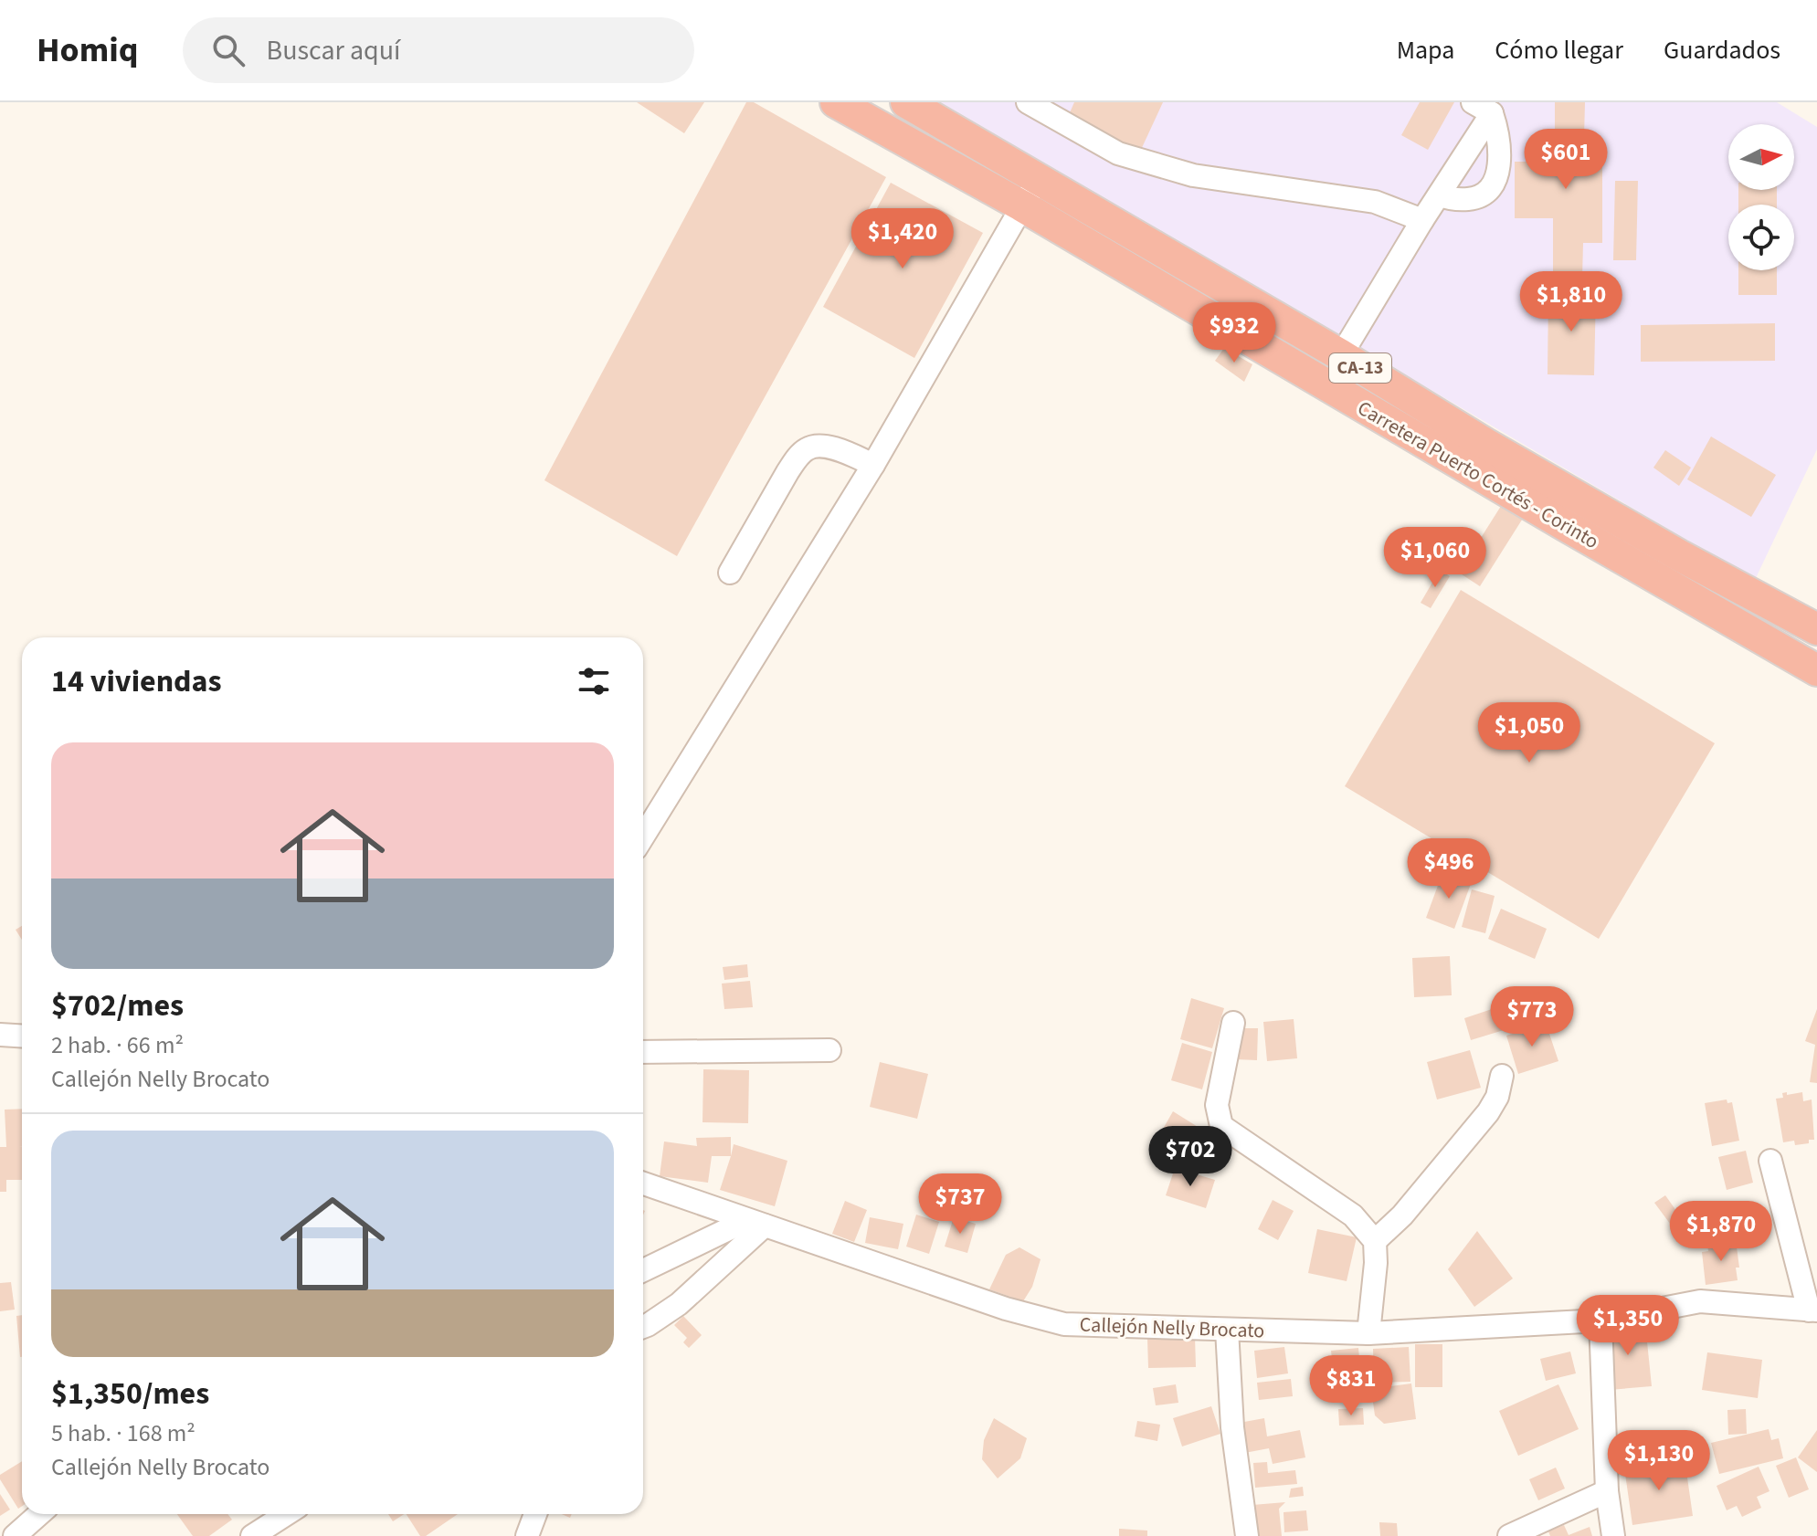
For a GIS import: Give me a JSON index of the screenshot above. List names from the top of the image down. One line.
{"streets":{"highway":["CA-13","Carretera Puerto Cortés - Corinto"],"street":["Callejón Nelly Brocato"]},"north":"right","page":{"header":"Homiq","search":"Buscar aquí","nav":["Mapa","Cómo llegar","Guardados"],"price":["$601","$1,420","$1,810","$932","$1,060","$1,050","$496","$773","$702","$737","$1,870","$1,350","$831","$1,130"],"heading":"14 viviendas","list":[{"name":"$702/mes","note":"2 hab. · 66 m² · Callejón Nelly Brocato"},{"name":"$1,350/mes","note":"5 hab. · 168 m² · Callejón Nelly Brocato"}]}}
